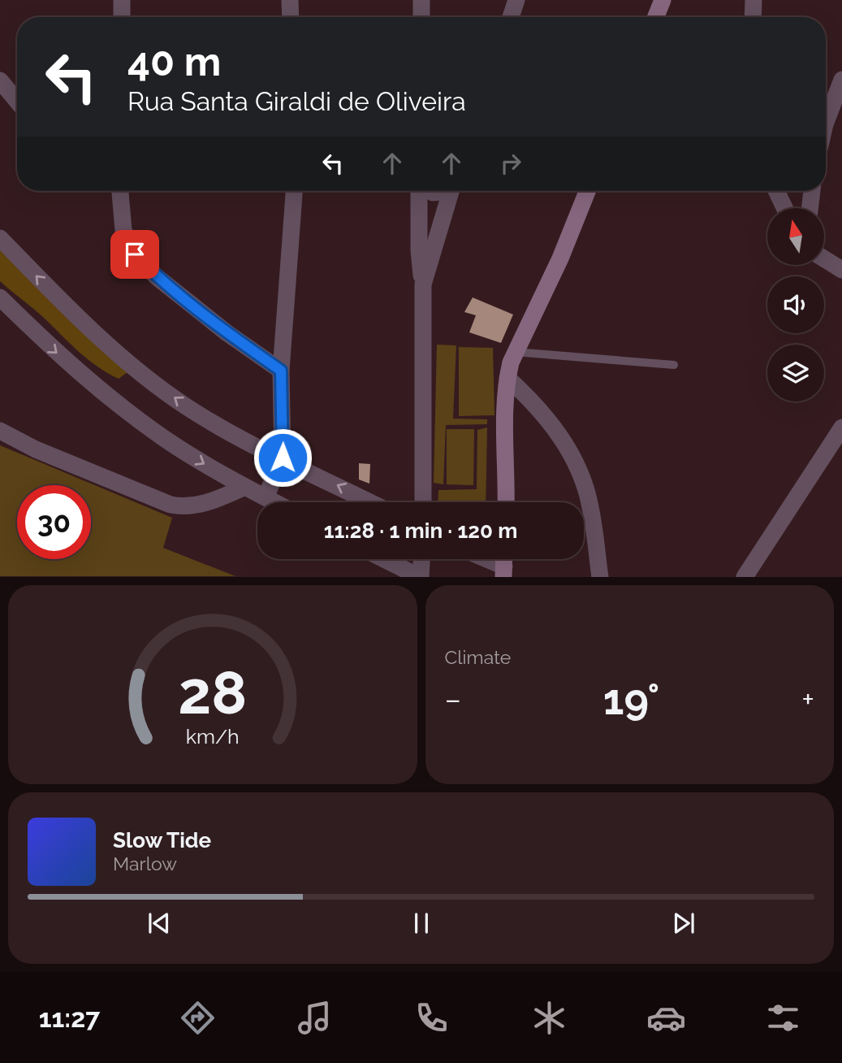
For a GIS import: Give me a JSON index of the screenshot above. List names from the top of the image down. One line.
{"north":"top","page":{"turn":["40 m","Rua Santa Giraldi de Oliveira"],"limit":"30","trip":"11:28 · 1 min · 120 m","tile":"Climate","heat":["−","19°","+"],"song":["Slow Tide","Marlow"],"tabs":"11:27","gauge":["28","km/h"]}}
